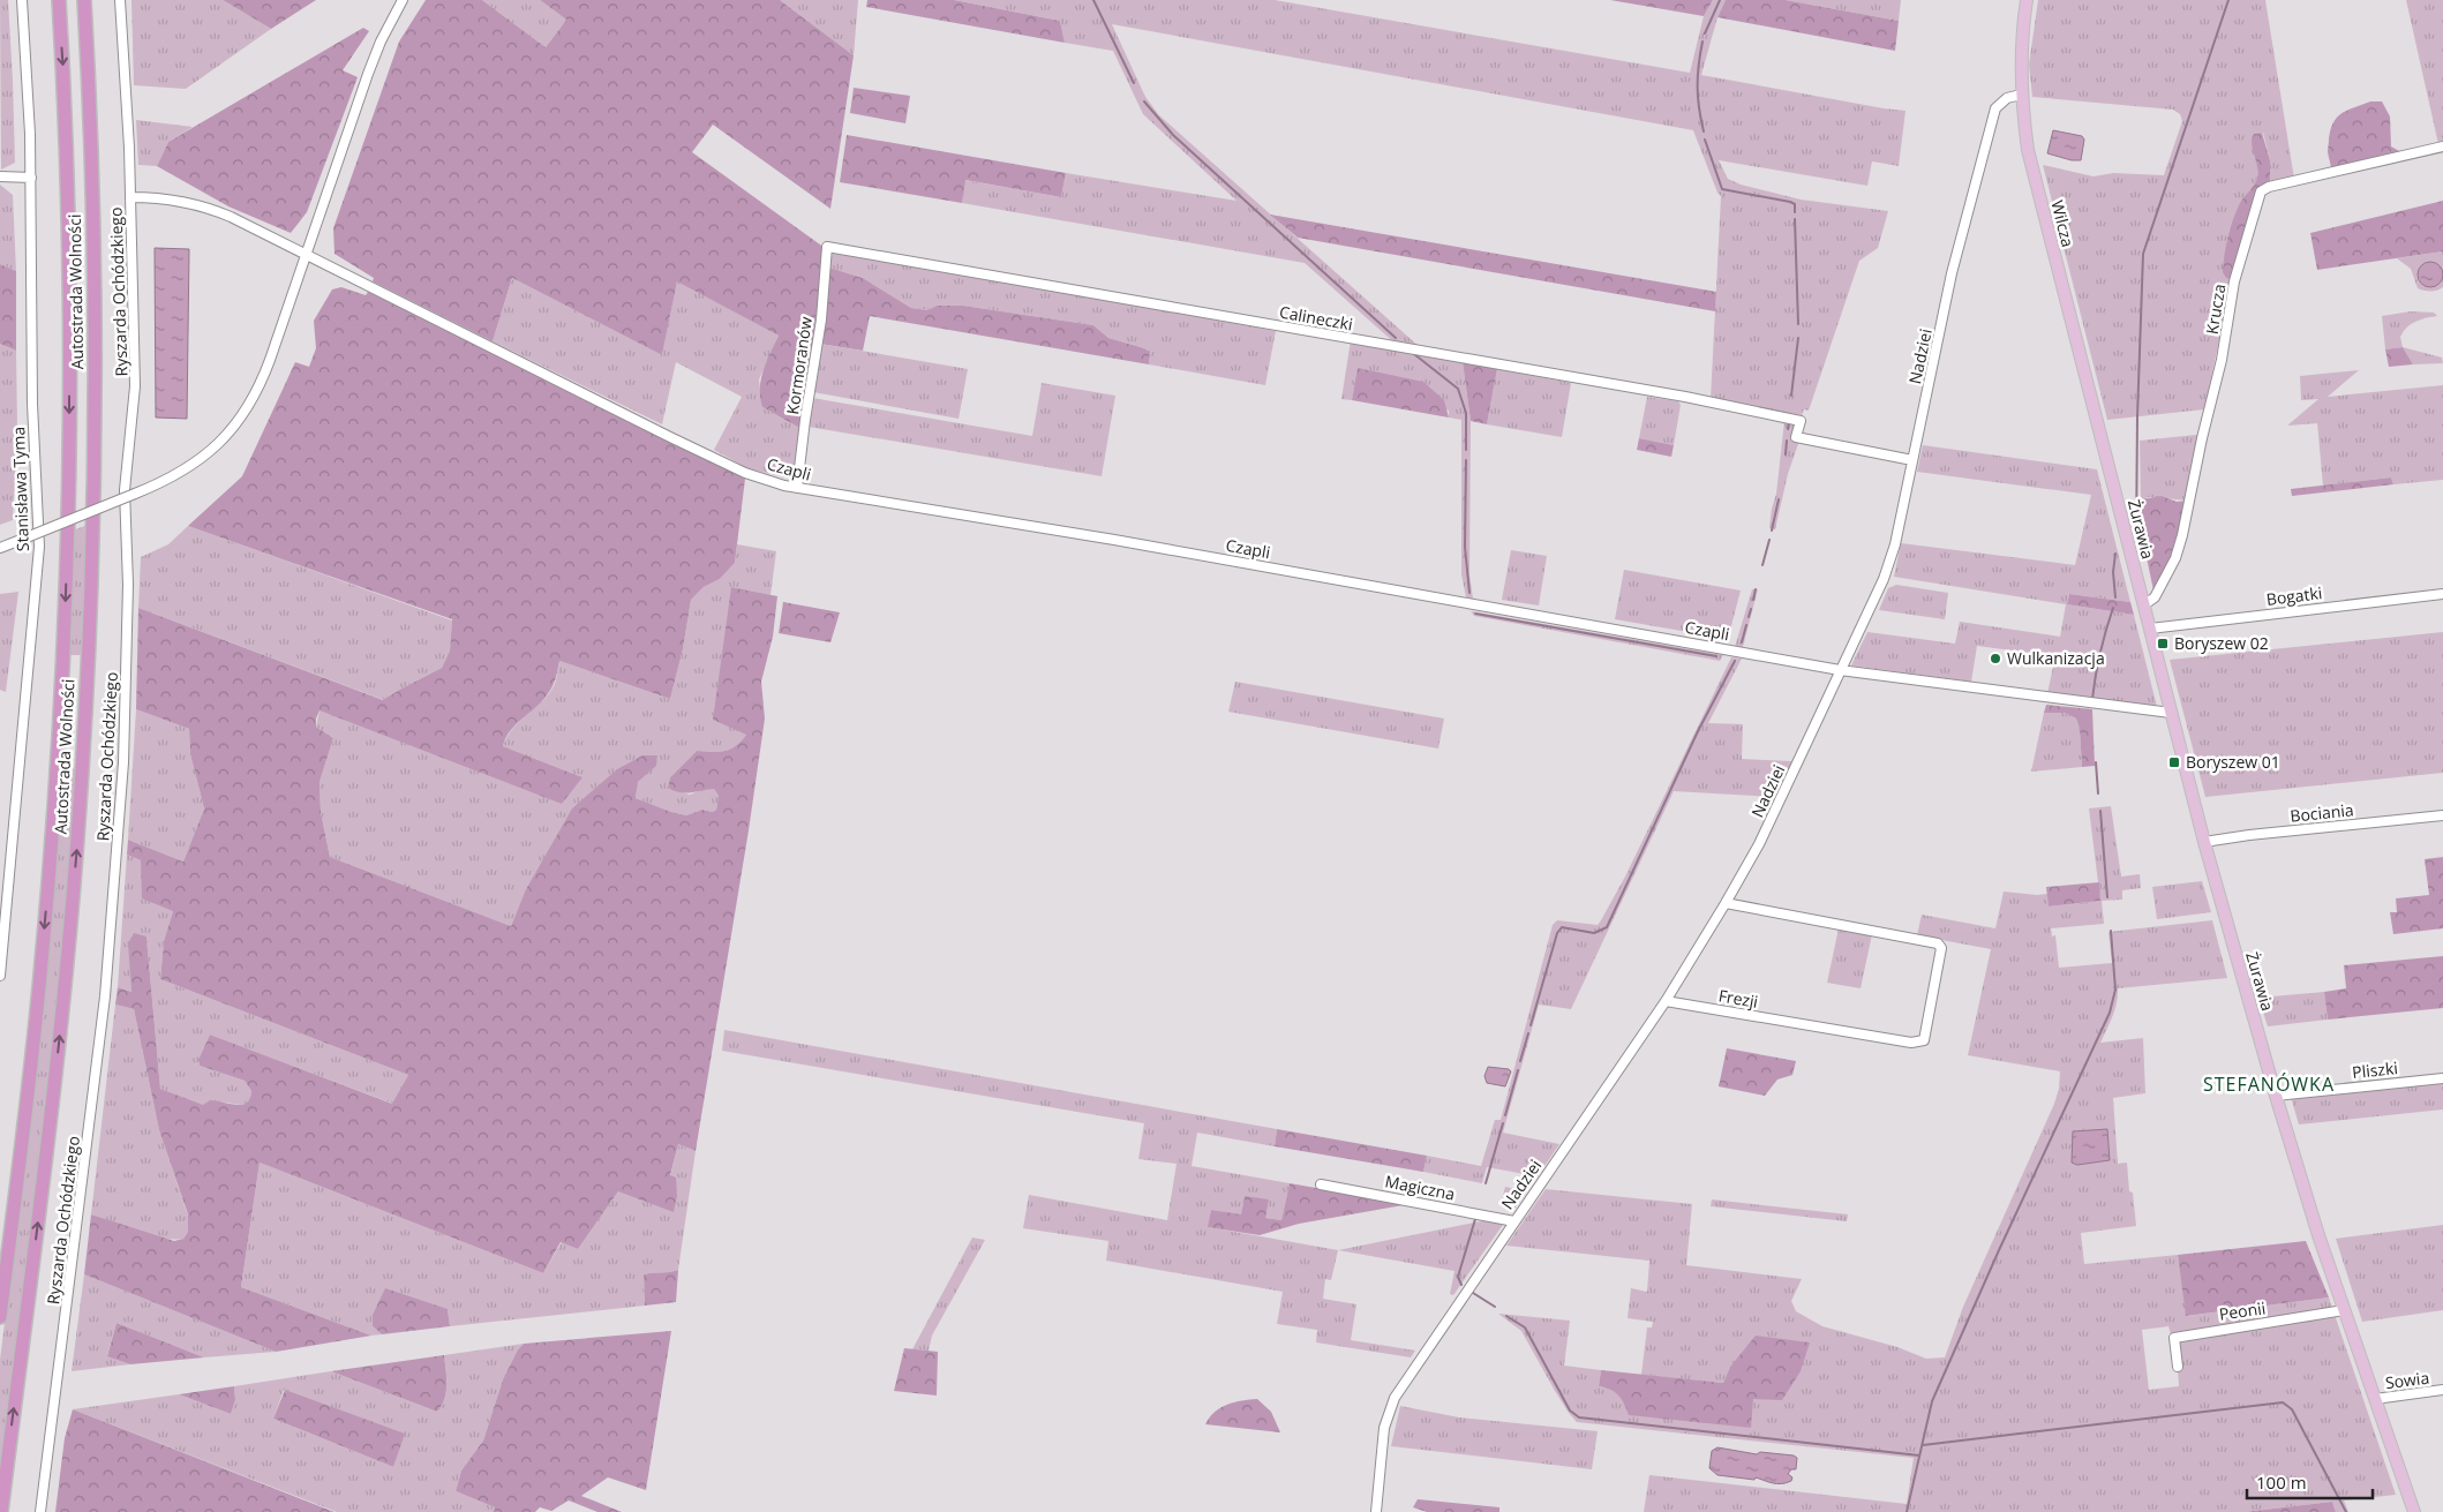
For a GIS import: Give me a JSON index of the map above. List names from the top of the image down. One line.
{"streets":{"highway":["Autostrada Wolności"],"main road":["Wilcza","Żurawia"],"street":["Ryszarda Ochódzkiego","Krucza","Calineczki","Nadziei","Kormoranów","Czapli","Stanisława Tyma","Bogatki","Bociania","Frezji","Pliszki","Magiczna","Peonii","Sowia"]},"crossings":[["Wilcza","Nadziei"],["Wilcza","Żurawia"],["Ryszarda Ochódzkiego","Czapli"],["Krucza","Żurawia"],["Calineczki","Nadziei"],["Calineczki","Kormoranów"],["Nadziei","Czapli"],["Nadziei","Frezji"],["Nadziei","Magiczna"],["Kormoranów","Czapli"],["Czapli","Żurawia"],["Żurawia","Bogatki"],["Żurawia","Bociania"],["Żurawia","Pliszki"],["Żurawia","Peonii"],["Żurawia","Sowia"]],"districts":["STEFANÓWKA"],"places":{"transit":["Boryszew 02","Boryszew 01"],"other":["Wulkanizacja"]},"scale_bar":"100 m"}
